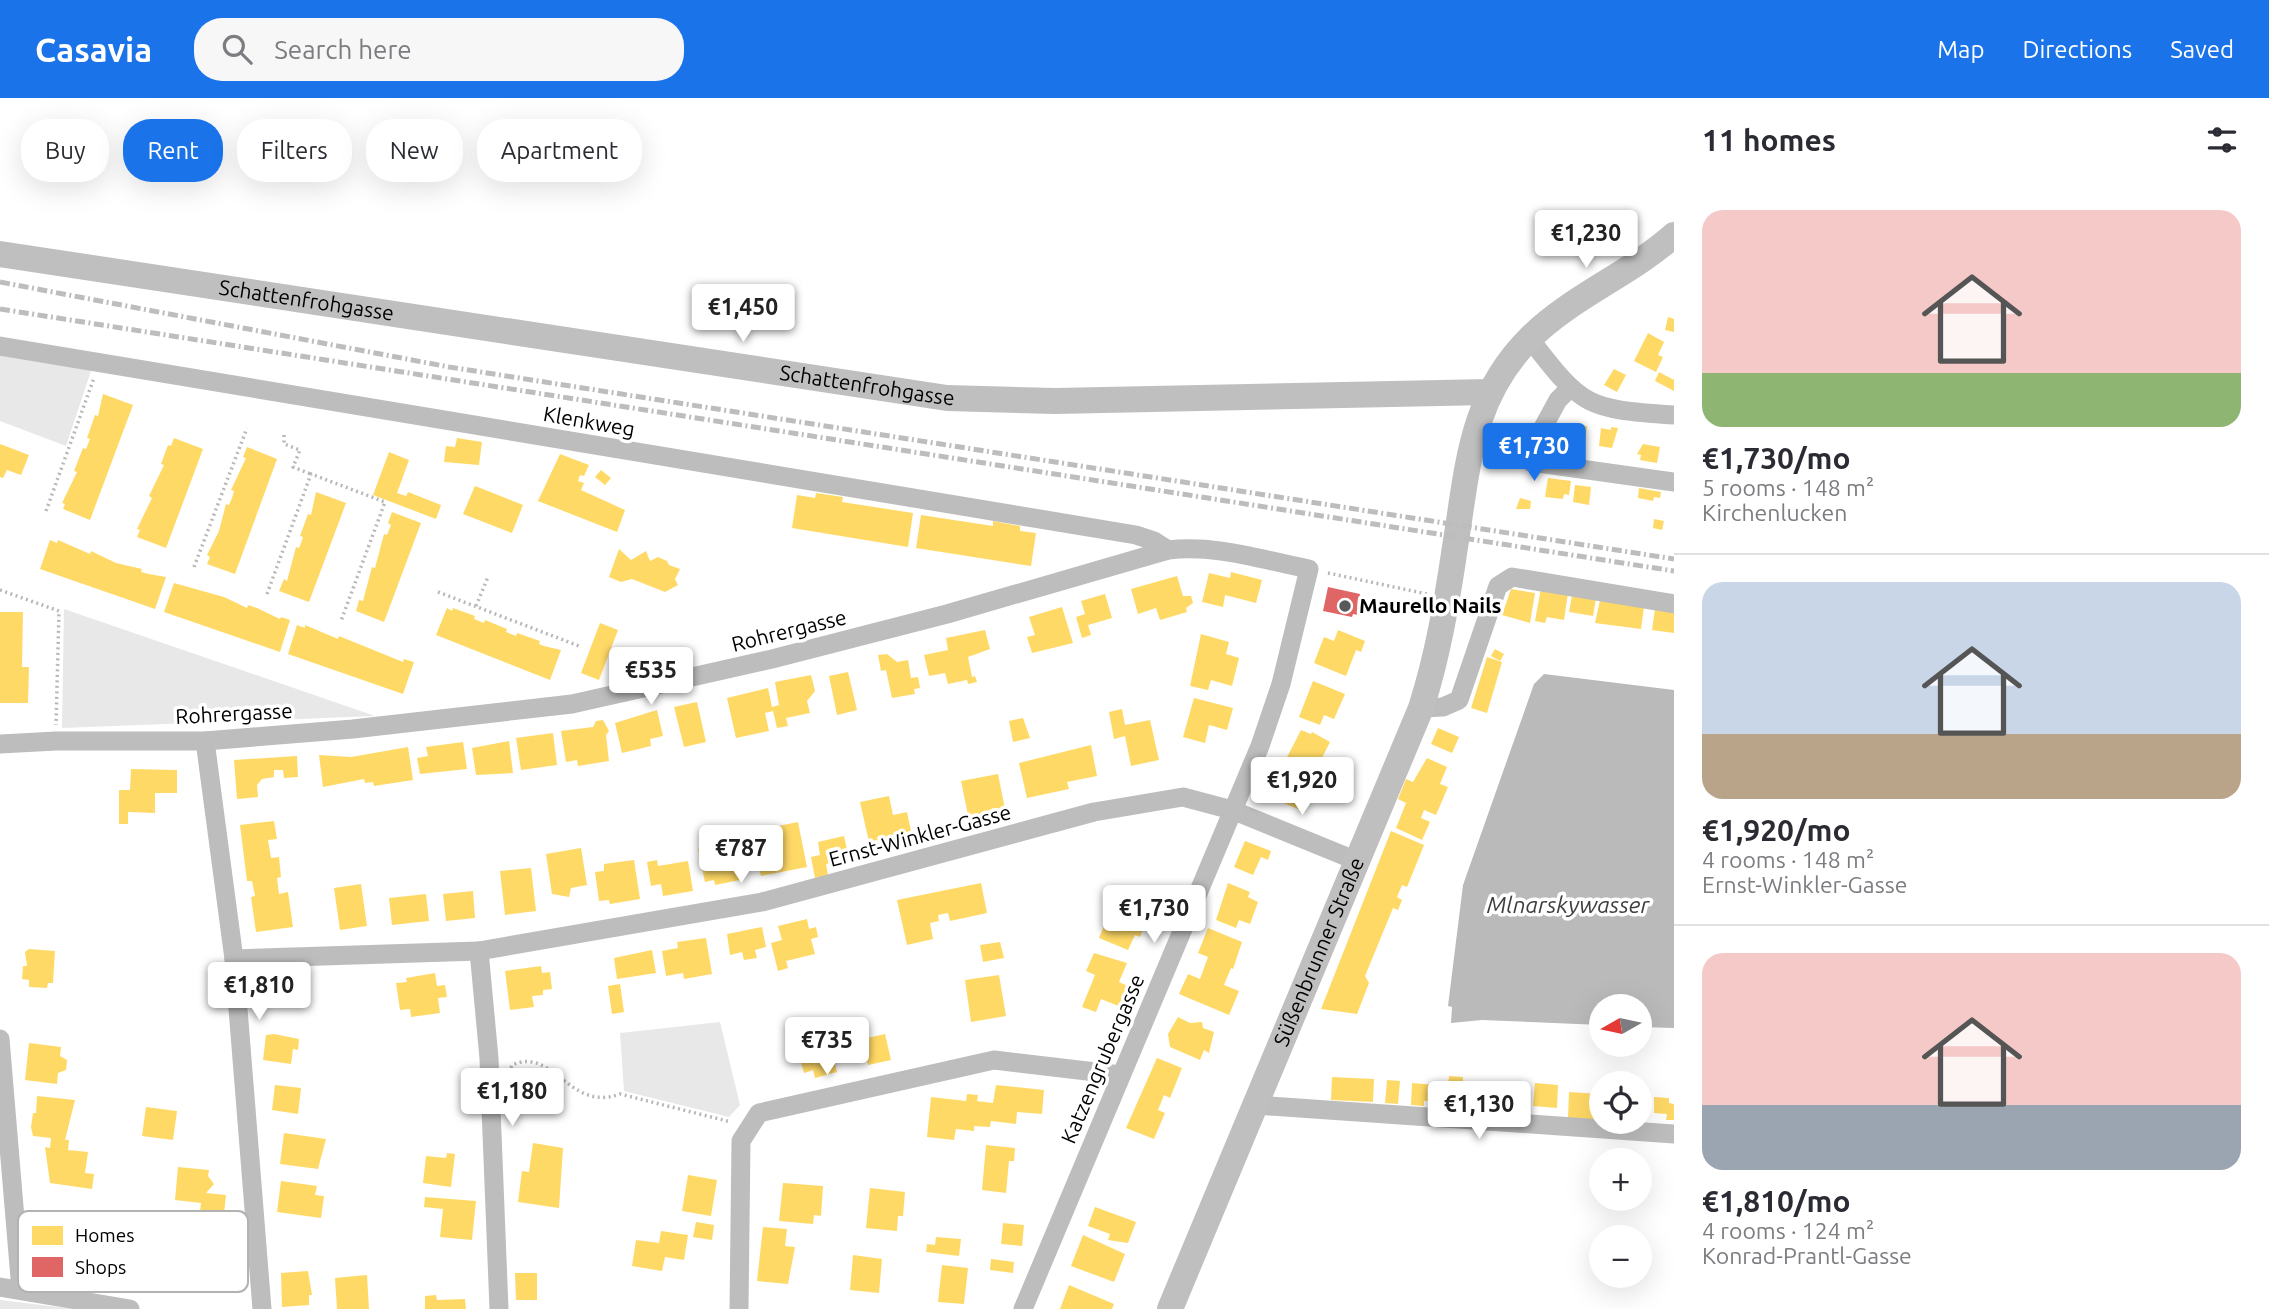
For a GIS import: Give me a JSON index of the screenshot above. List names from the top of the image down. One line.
{"streets":{"street":["Schattenfrohgasse","Klenkweg","Rohrergasse","Ernst-Winkler-Gasse","Süßenbrunner Straße","Katzengrubergasse"]},"crossings":[["Schattenfrohgasse","Süßenbrunner Straße"],["Klenkweg","Rohrergasse"],["Rohrergasse","Katzengrubergasse"],["Ernst-Winkler-Gasse","Süßenbrunner Straße"],["Ernst-Winkler-Gasse","Katzengrubergasse"]],"water":["Mlnarskywasser"],"places":["Maurello Nails"],"legend":["Homes","Shops"],"north":"left","page":{"header":"Casavia","search":"Search here","nav":["Map","Directions","Saved"],"heading":"11 homes","chip":["Buy","Rent","Filters","New","Apartment"],"list":[{"name":"€1,730/mo","note":"5 rooms · 148 m² · Kirchenlucken"},{"name":"€1,920/mo","note":"4 rooms · 148 m² · Ernst-Winkler-Gasse"},{"name":"€1,810/mo","note":"4 rooms · 124 m² · Konrad-Prantl-Gasse"}],"price":["€1,230","€1,450","€1,730","€535","€1,920","€787","€1,730","€1,810","€735","€1,180","€1,130"],"map_buttons":["+","−"]}}
